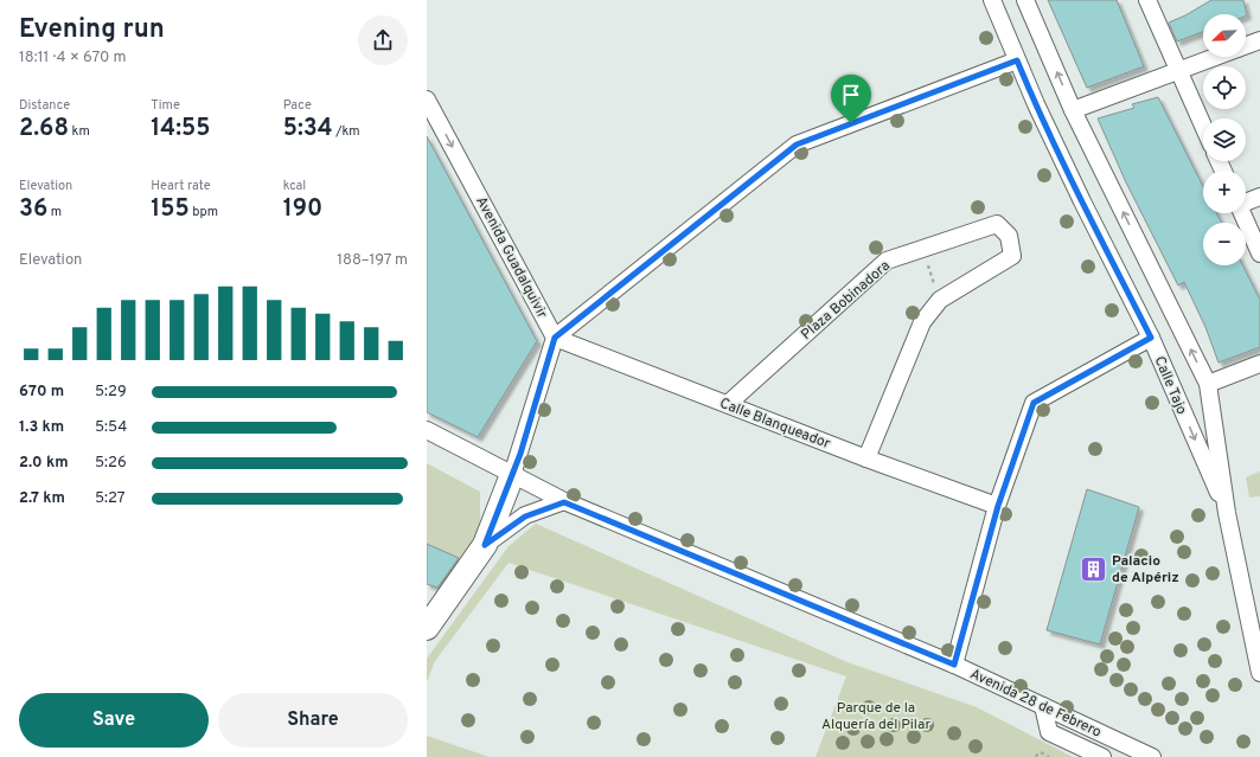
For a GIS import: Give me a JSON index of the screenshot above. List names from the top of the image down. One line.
{"streets":{"street":["Avenida Guadalquivir","Plaza Bobinadora","Calle Tajo","Calle Blanqueador","Avenida 28 de Febrero"]},"crossings":[["Avenida Guadalquivir","Calle Blanqueador"],["Plaza Bobinadora","Calle Blanqueador"]],"one_way":["Avenida Guadalquivir"],"parks":["Parque de la Alquería del Pilar"],"places":{"building":["Palacio de Alpériz"]},"north":"bottom left","page":{"heading":["Evening run","18:11 · 4 × 670 m"],"map_buttons":["+","−"],"stats":[["Distance","2.68 km"],["Time","14:55"],["Pace","5:34 /km"],["Elevation","36 m"],["Heart rate","155 bpm"],["kcal","190"]],"chart":["Elevation","188–197 m"],"list":[{"name":"670 m","note":"5:29"},{"name":"1.3 km","note":"5:54"},{"name":"2.0 km","note":"5:26"},{"name":"2.7 km","note":"5:27"}],"buttons":["Save","Share"]}}
